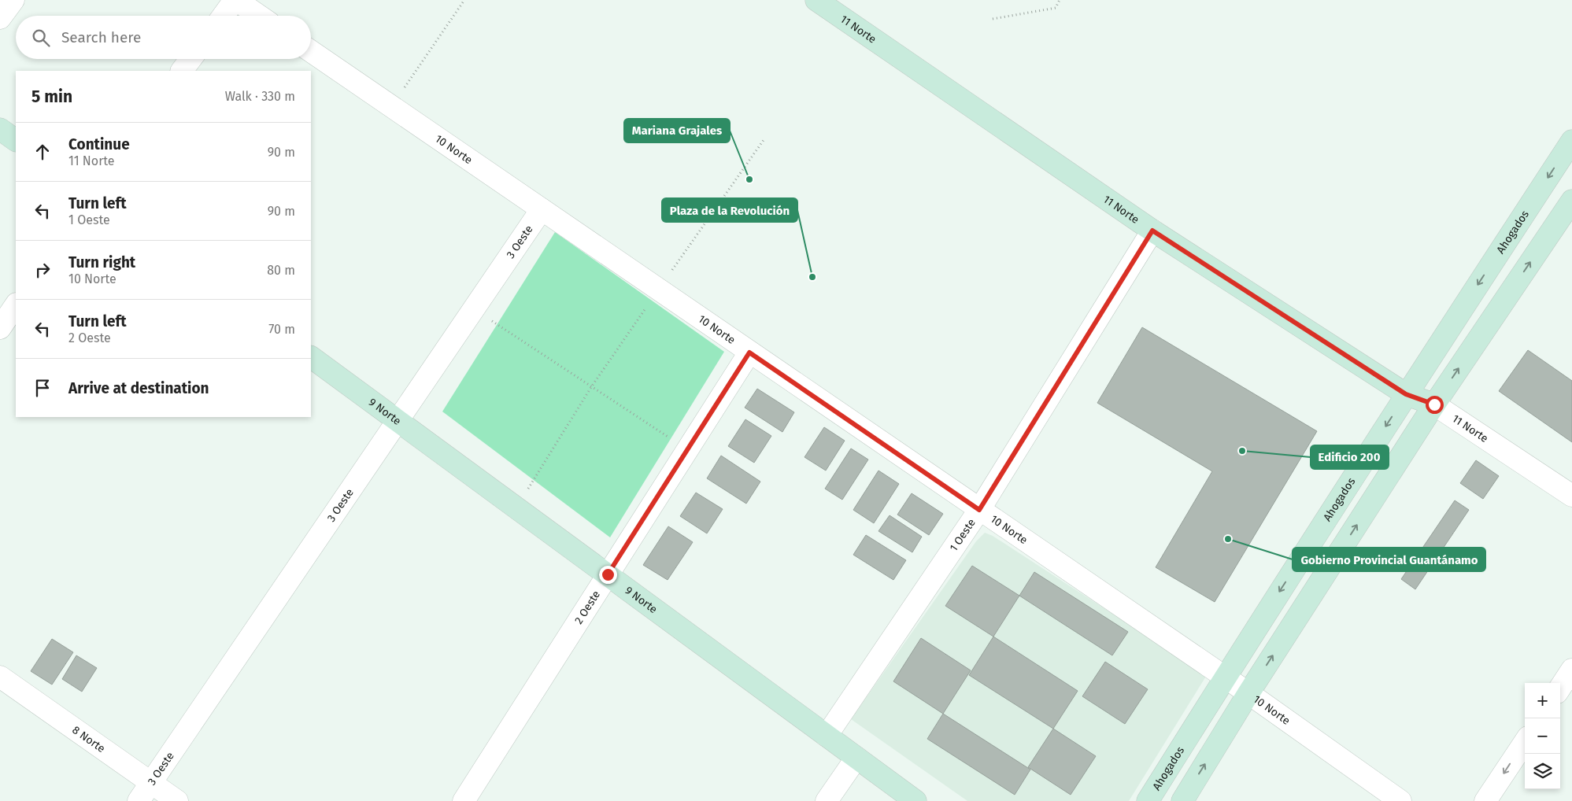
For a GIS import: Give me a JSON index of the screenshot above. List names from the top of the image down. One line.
{"streets":{"main road":["11 Norte","Ahogados","9 Norte"],"street":["10 Norte","3 Oeste","1 Oeste","2 Oeste","8 Norte"]},"crossings":[["11 Norte","Ahogados"],["11 Norte","1 Oeste"],["10 Norte","Ahogados"],["10 Norte","3 Oeste"],["10 Norte","1 Oeste"],["10 Norte","2 Oeste"],["3 Oeste","9 Norte"],["3 Oeste","8 Norte"],["9 Norte","1 Oeste"],["9 Norte","2 Oeste"]],"places":["Mariana Grajales","Plaza de la Revolución","Edificio 200","Gobierno Provincial Guantánamo"],"page":{"search":"Search here","heading":["5 min","Walk · 330 m"],"list":[["Continue","11 Norte","90 m"],["Turn left","1 Oeste","90 m"],["Turn right","10 Norte","80 m"],["Turn left","2 Oeste","70 m"],"Arrive at destination"],"map_buttons":["+","−"]}}
